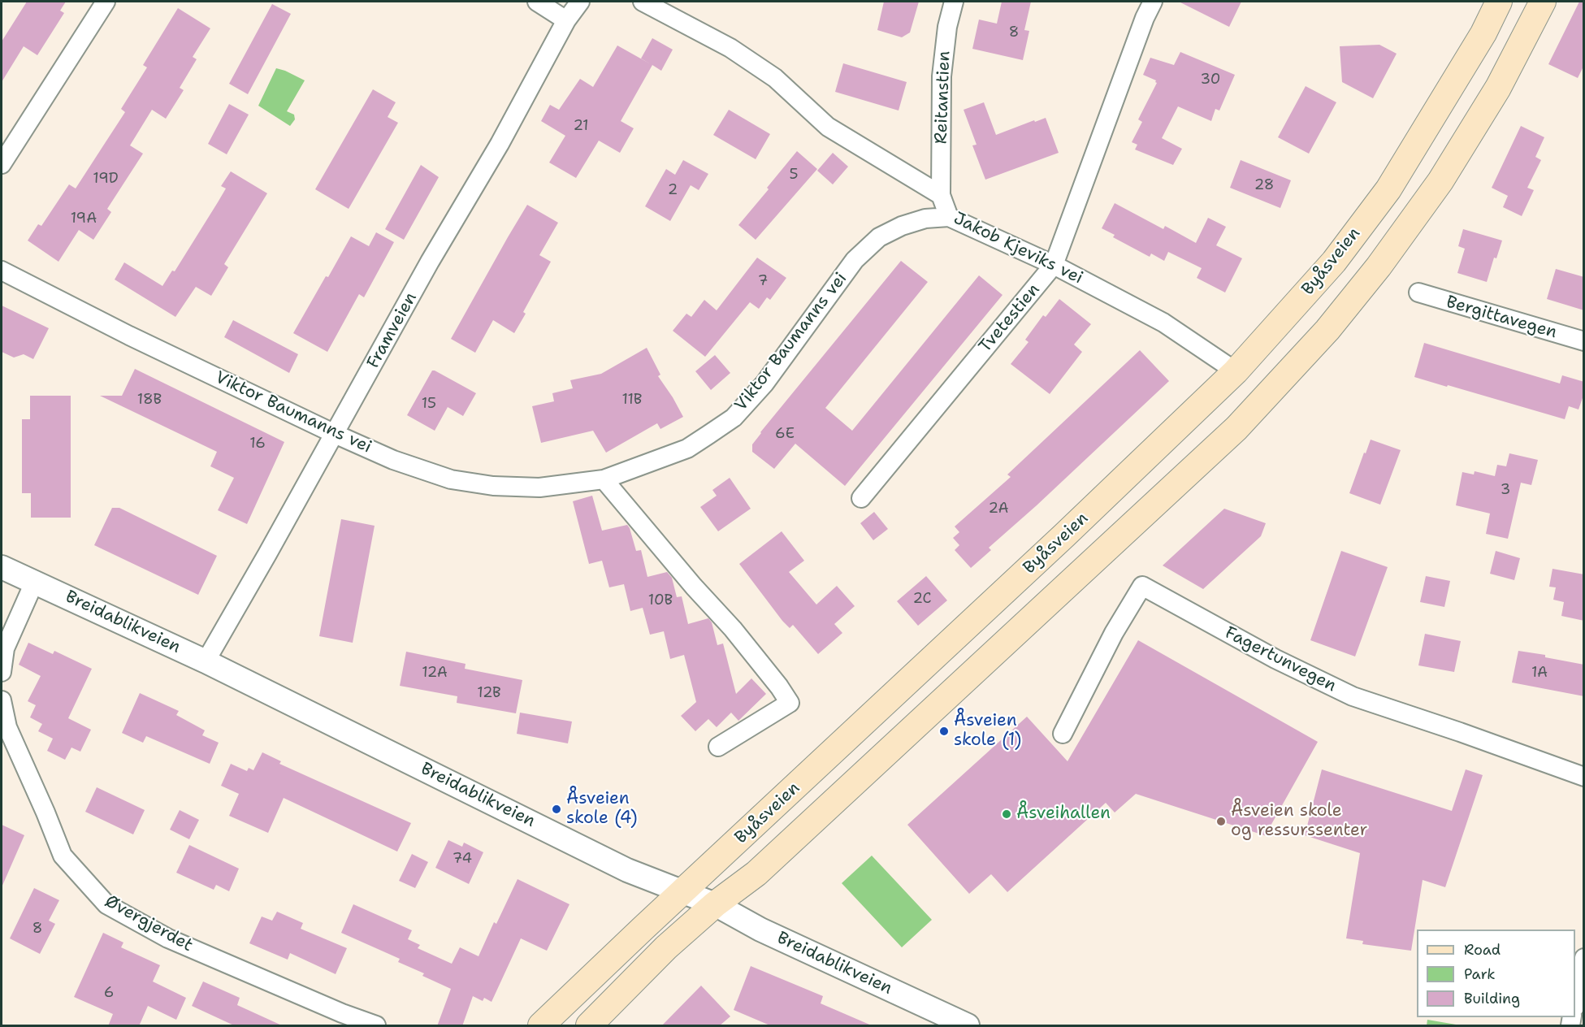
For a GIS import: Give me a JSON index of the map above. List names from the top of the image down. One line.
{"streets":{"main road":["Byåsveien"],"street":["Reitanstien","Jakob Kjeviks vei","Bergittavegen","Tvetestien","Framveien","Viktor Baumanns vei","Breidablikveien","Fagertunvegen","Øvergjerdet"]},"crossings":[["Reitanstien","Jakob Kjeviks vei"],["Jakob Kjeviks vei","Byåsveien"],["Jakob Kjeviks vei","Tvetestien"],["Jakob Kjeviks vei","Viktor Baumanns vei"],["Byåsveien","Breidablikveien"],["Framveien","Viktor Baumanns vei"],["Framveien","Breidablikveien"]],"places":["Åsveien skole (1)","Åsveien skole (4)","Åsveihallen","Åsveien skole og ressurssenter"],"house_numbers":["8","30","21","5","19D","28","2","19A","7","18B","11B","15","6E","16","3","2A","2C","10B","12A","1A","12B","74","8","6"],"legend":["Road","Park","Building"]}
